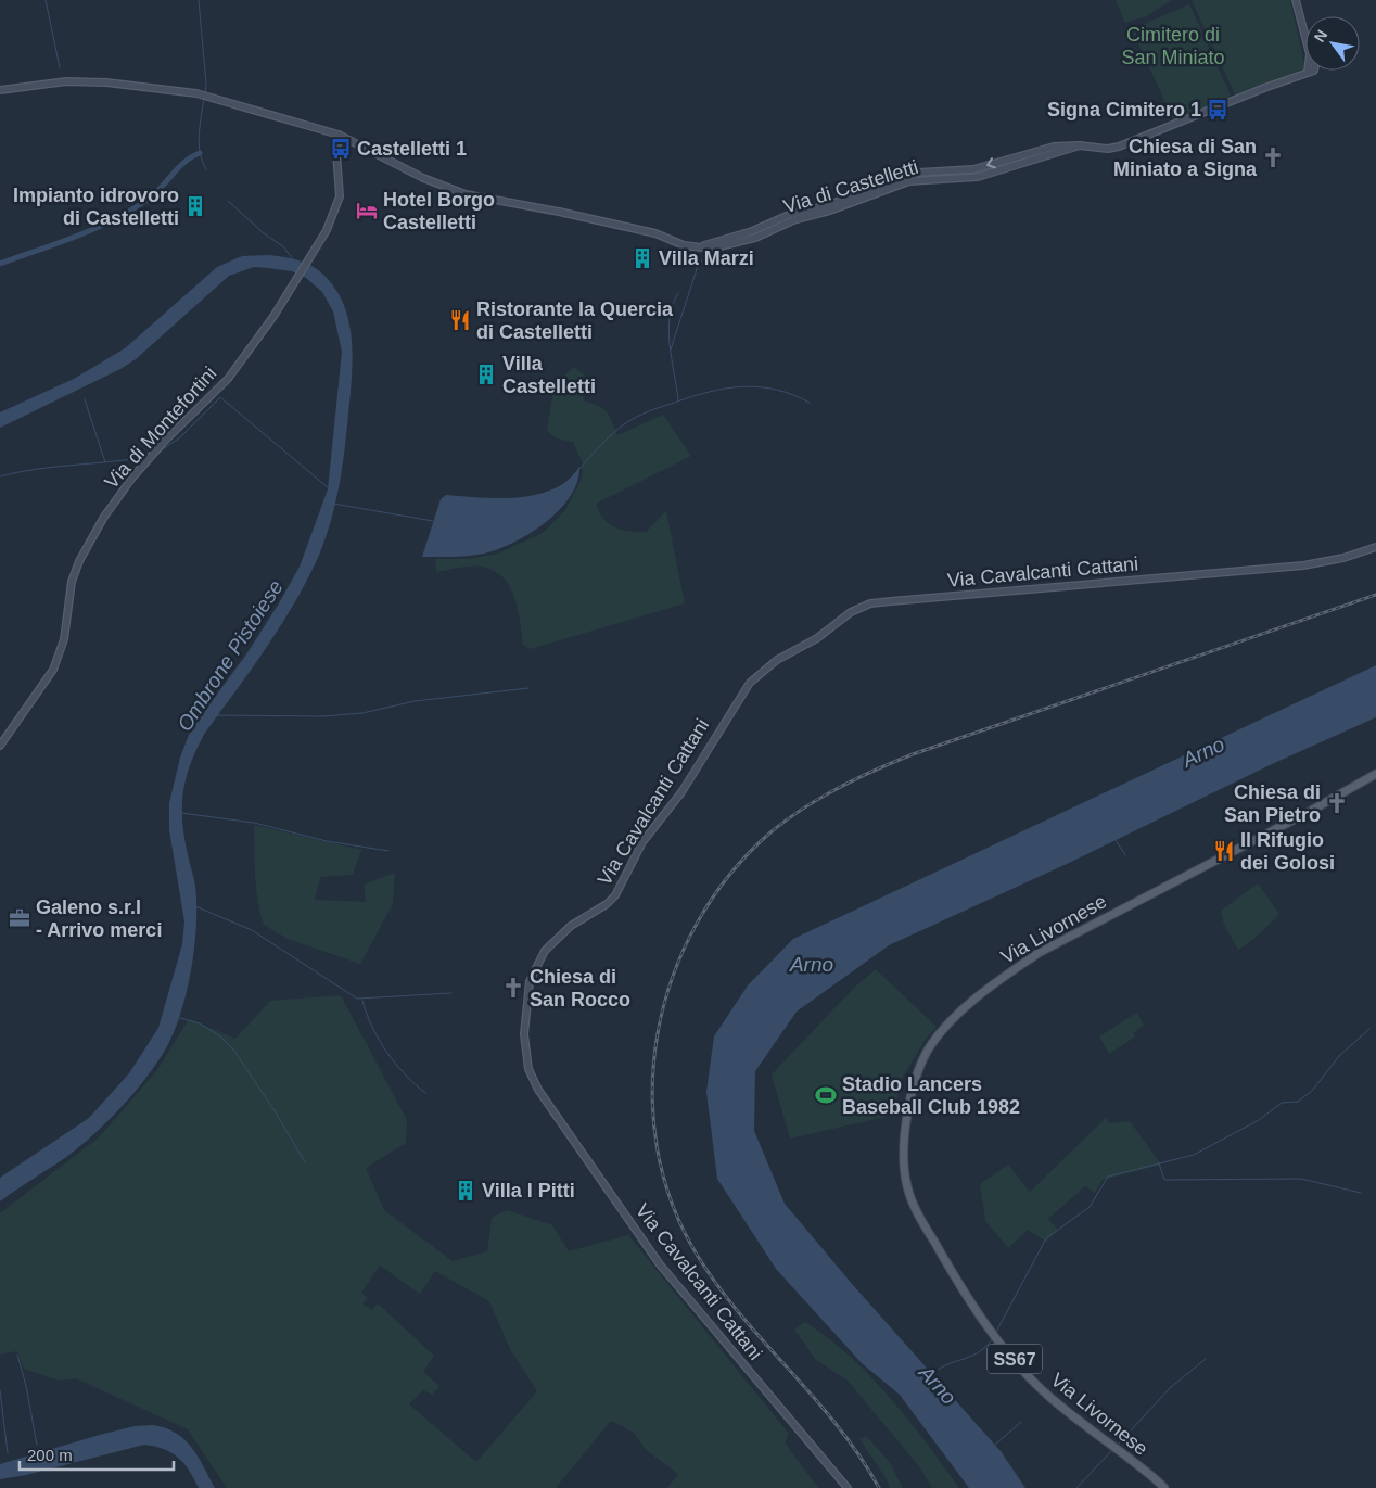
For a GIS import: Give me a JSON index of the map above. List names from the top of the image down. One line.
{"streets":{"main road":["Via Livornese","SS67"],"street":["Via di Castelletti","Via di Montefortini","Via Cavalcanti Cattani"]},"crossings":[["Via di Castelletti","Via di Montefortini"]],"water":["Ombrone Pistoiese","Arno"],"parks":["Cimitero di San Miniato"],"places":{"bus stop":["Signa Cimitero 1","Castelletti 1"],"church":["Chiesa di San Miniato a Signa","Chiesa di San Pietro","Chiesa di San Rocco"],"building":["Impianto idrovoro di Castelletti","Villa Marzi","Villa Castelletti","Villa I Pitti"],"hotel":["Hotel Borgo Castelletti"],"restaurant":["Ristorante la Quercia di Castelletti","Il Rifugio dei Golosi"],"office":["Galeno s.r.l - Arrivo merci"],"sports":["Stadio Lancers Baseball Club 1982"]},"scale_bar":"200 m","north":"top left"}
